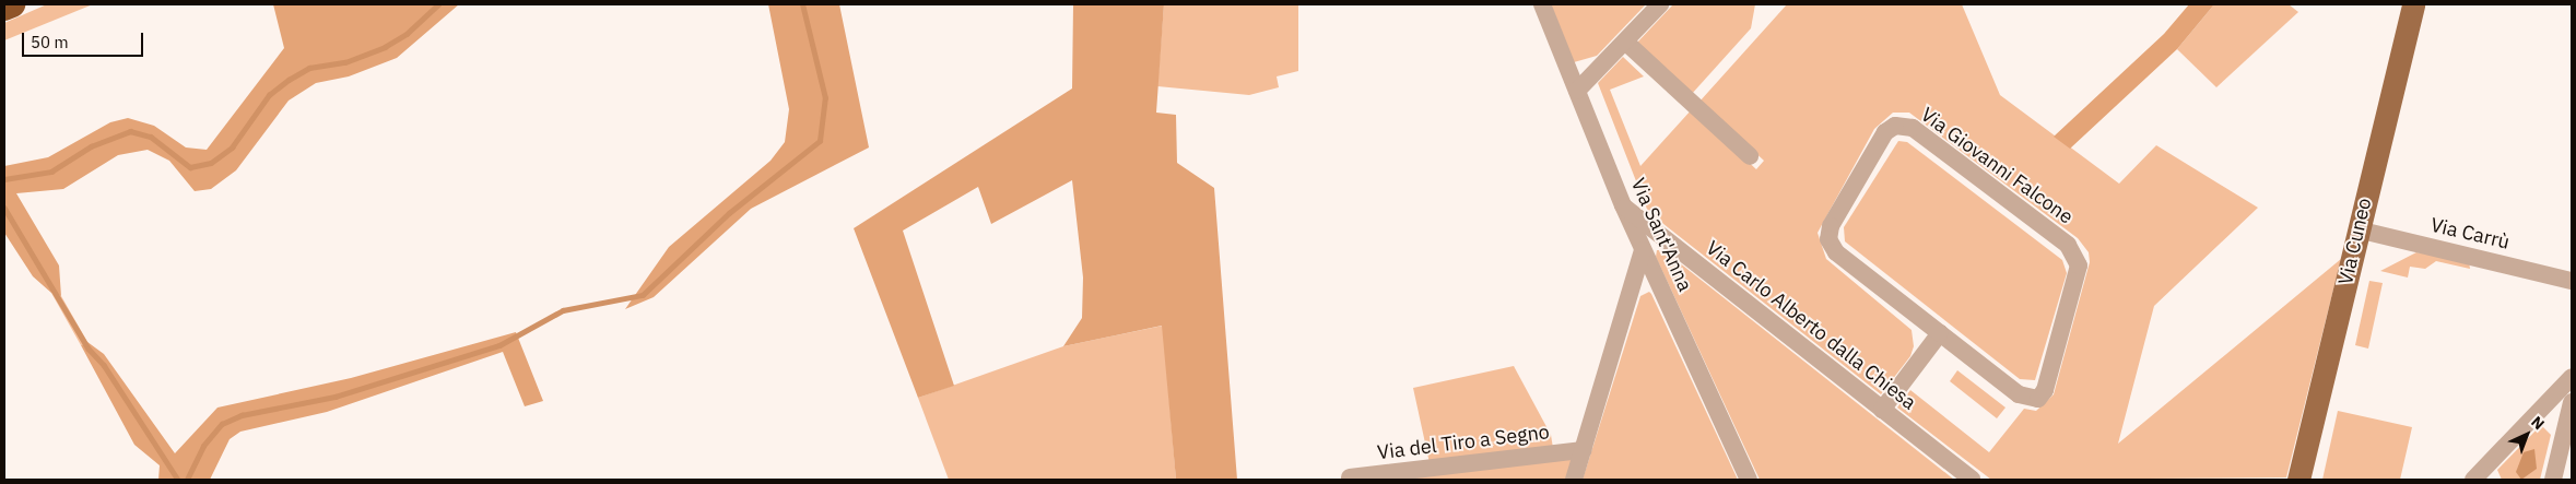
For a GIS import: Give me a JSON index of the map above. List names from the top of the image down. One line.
{"streets":{"main road":["Via Cuneo"],"street":["Via Giovanni Falcone","Via Carrù","Via Sant'Anna","Via Carlo Alberto dalla Chiesa","Via del Tiro a Segno"]},"crossings":[["Via Carrù","Via Cuneo"],["Via Sant'Anna","Via Carlo Alberto dalla Chiesa"]],"scale_bar":"50 m","north":"top right"}
